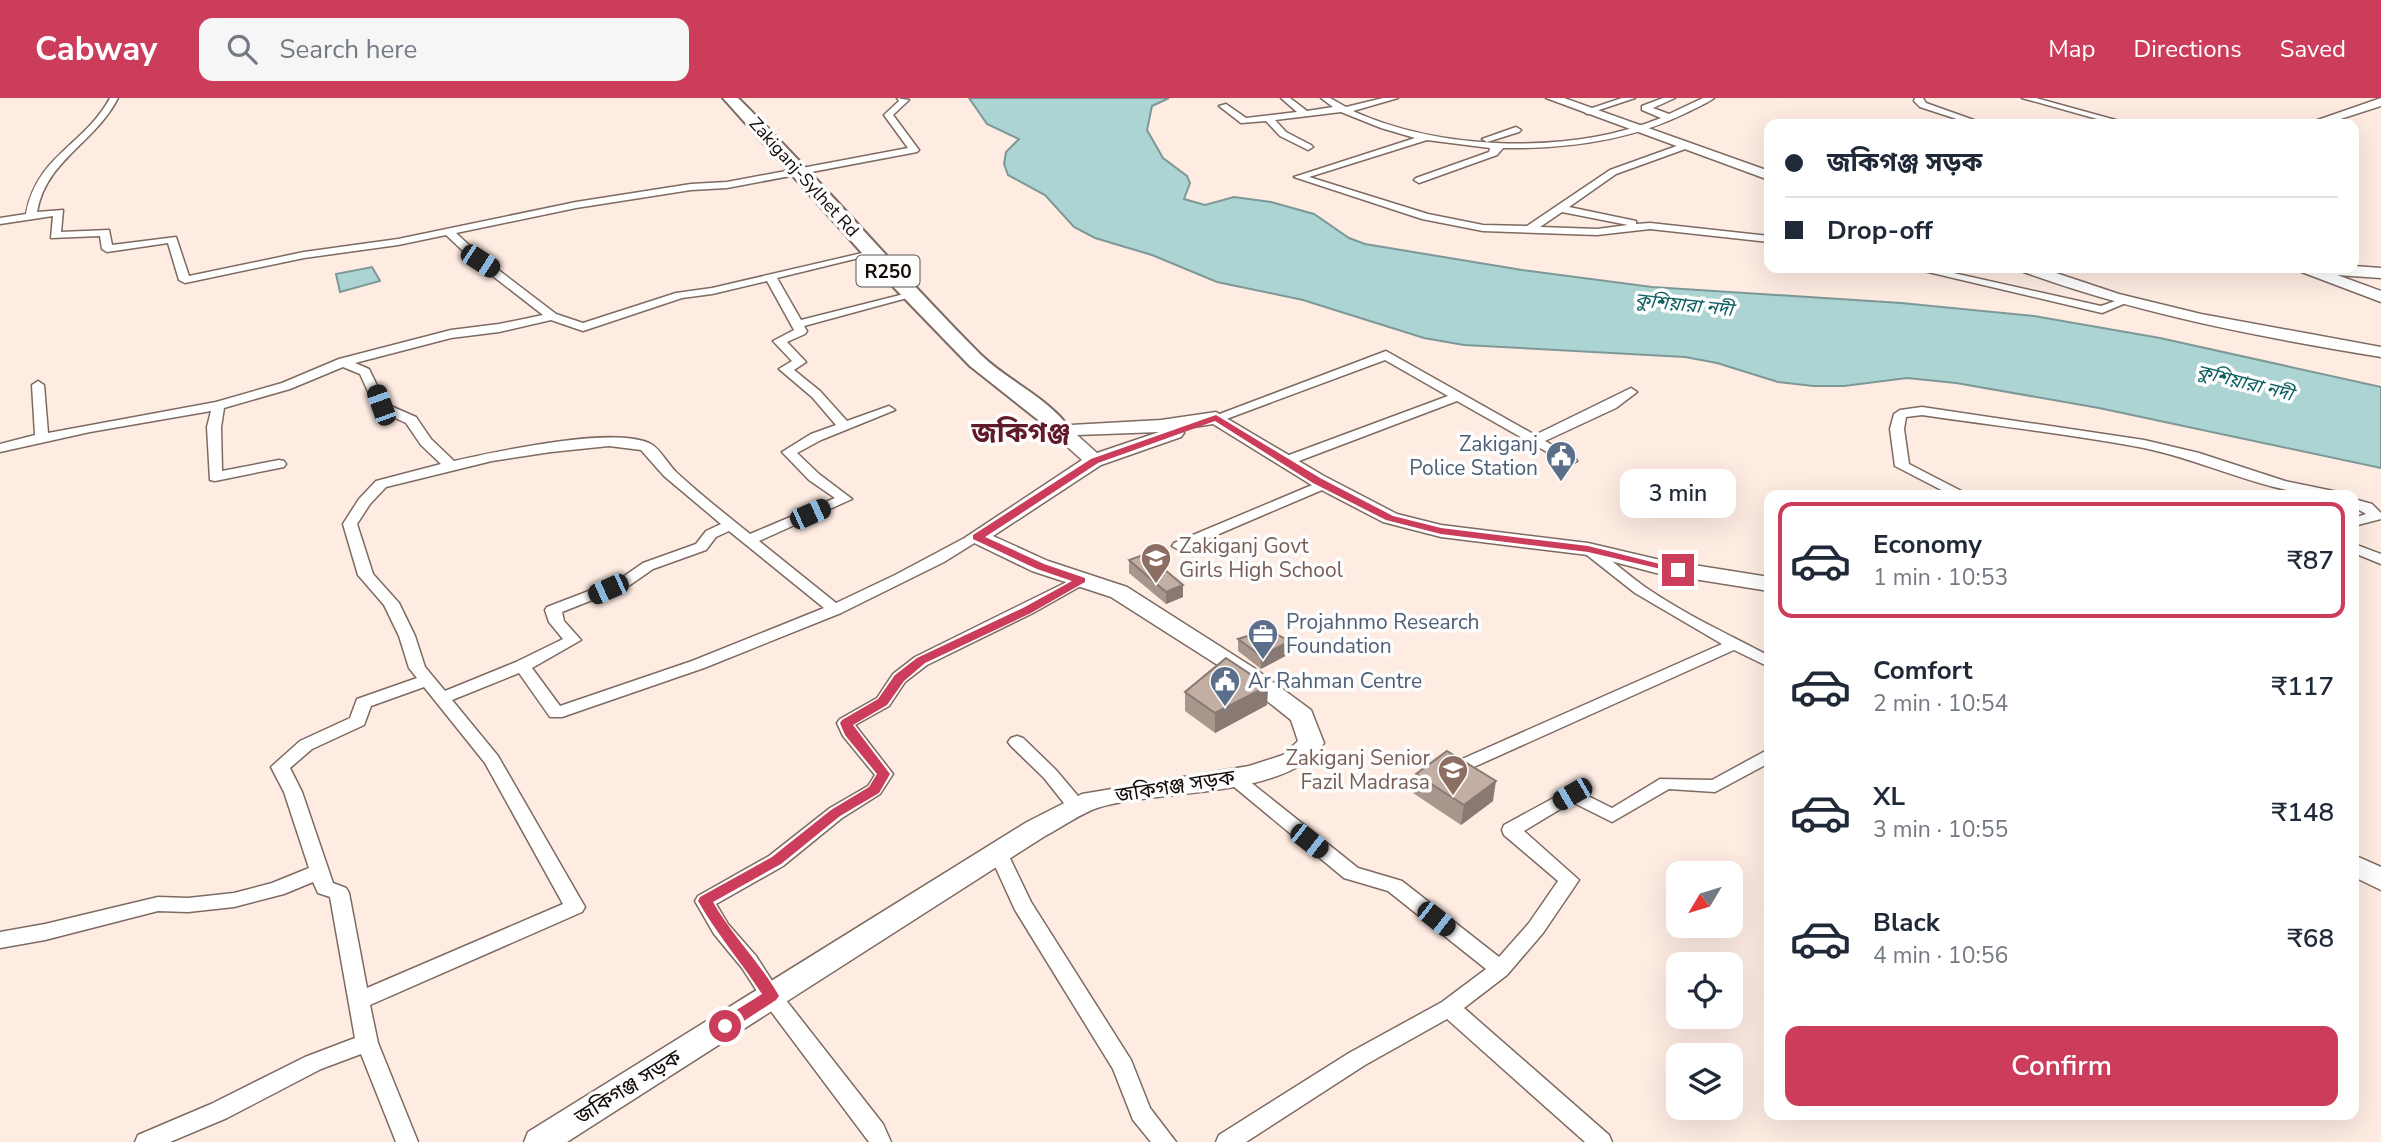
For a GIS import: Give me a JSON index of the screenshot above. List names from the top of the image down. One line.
{"streets":{"main road":["Zakiganj-Sylhet Rd","R250"],"street":["জকিগঞ্জ সড়ক"]},"districts":["জকিগঞ্জ"],"water":["কুশিয়ারা নদী"],"places":{"public building":["Zakiganj Police Station","Ar Rahman Centre"],"school or university":["Zakiganj Govt Girls High School","Zakiganj Senior Fazil Madrasa"],"office":["Projahnmo Research Foundation"]},"north":"bottom left","page":{"header":"Cabway","search":"Search here","nav":["Map","Directions","Saved"],"banner":["জকিগঞ্জ সড়ক","Drop-off"],"bubble":"3 min","list":[{"name":"Economy","note":"1 min · 10:53","value":"₹87"},{"name":"Comfort","note":"2 min · 10:54","value":"₹117"},{"name":"XL","note":"3 min · 10:55","value":"₹148"},{"name":"Black","note":"4 min · 10:56","value":"₹68"}],"buttons":"Confirm"}}
